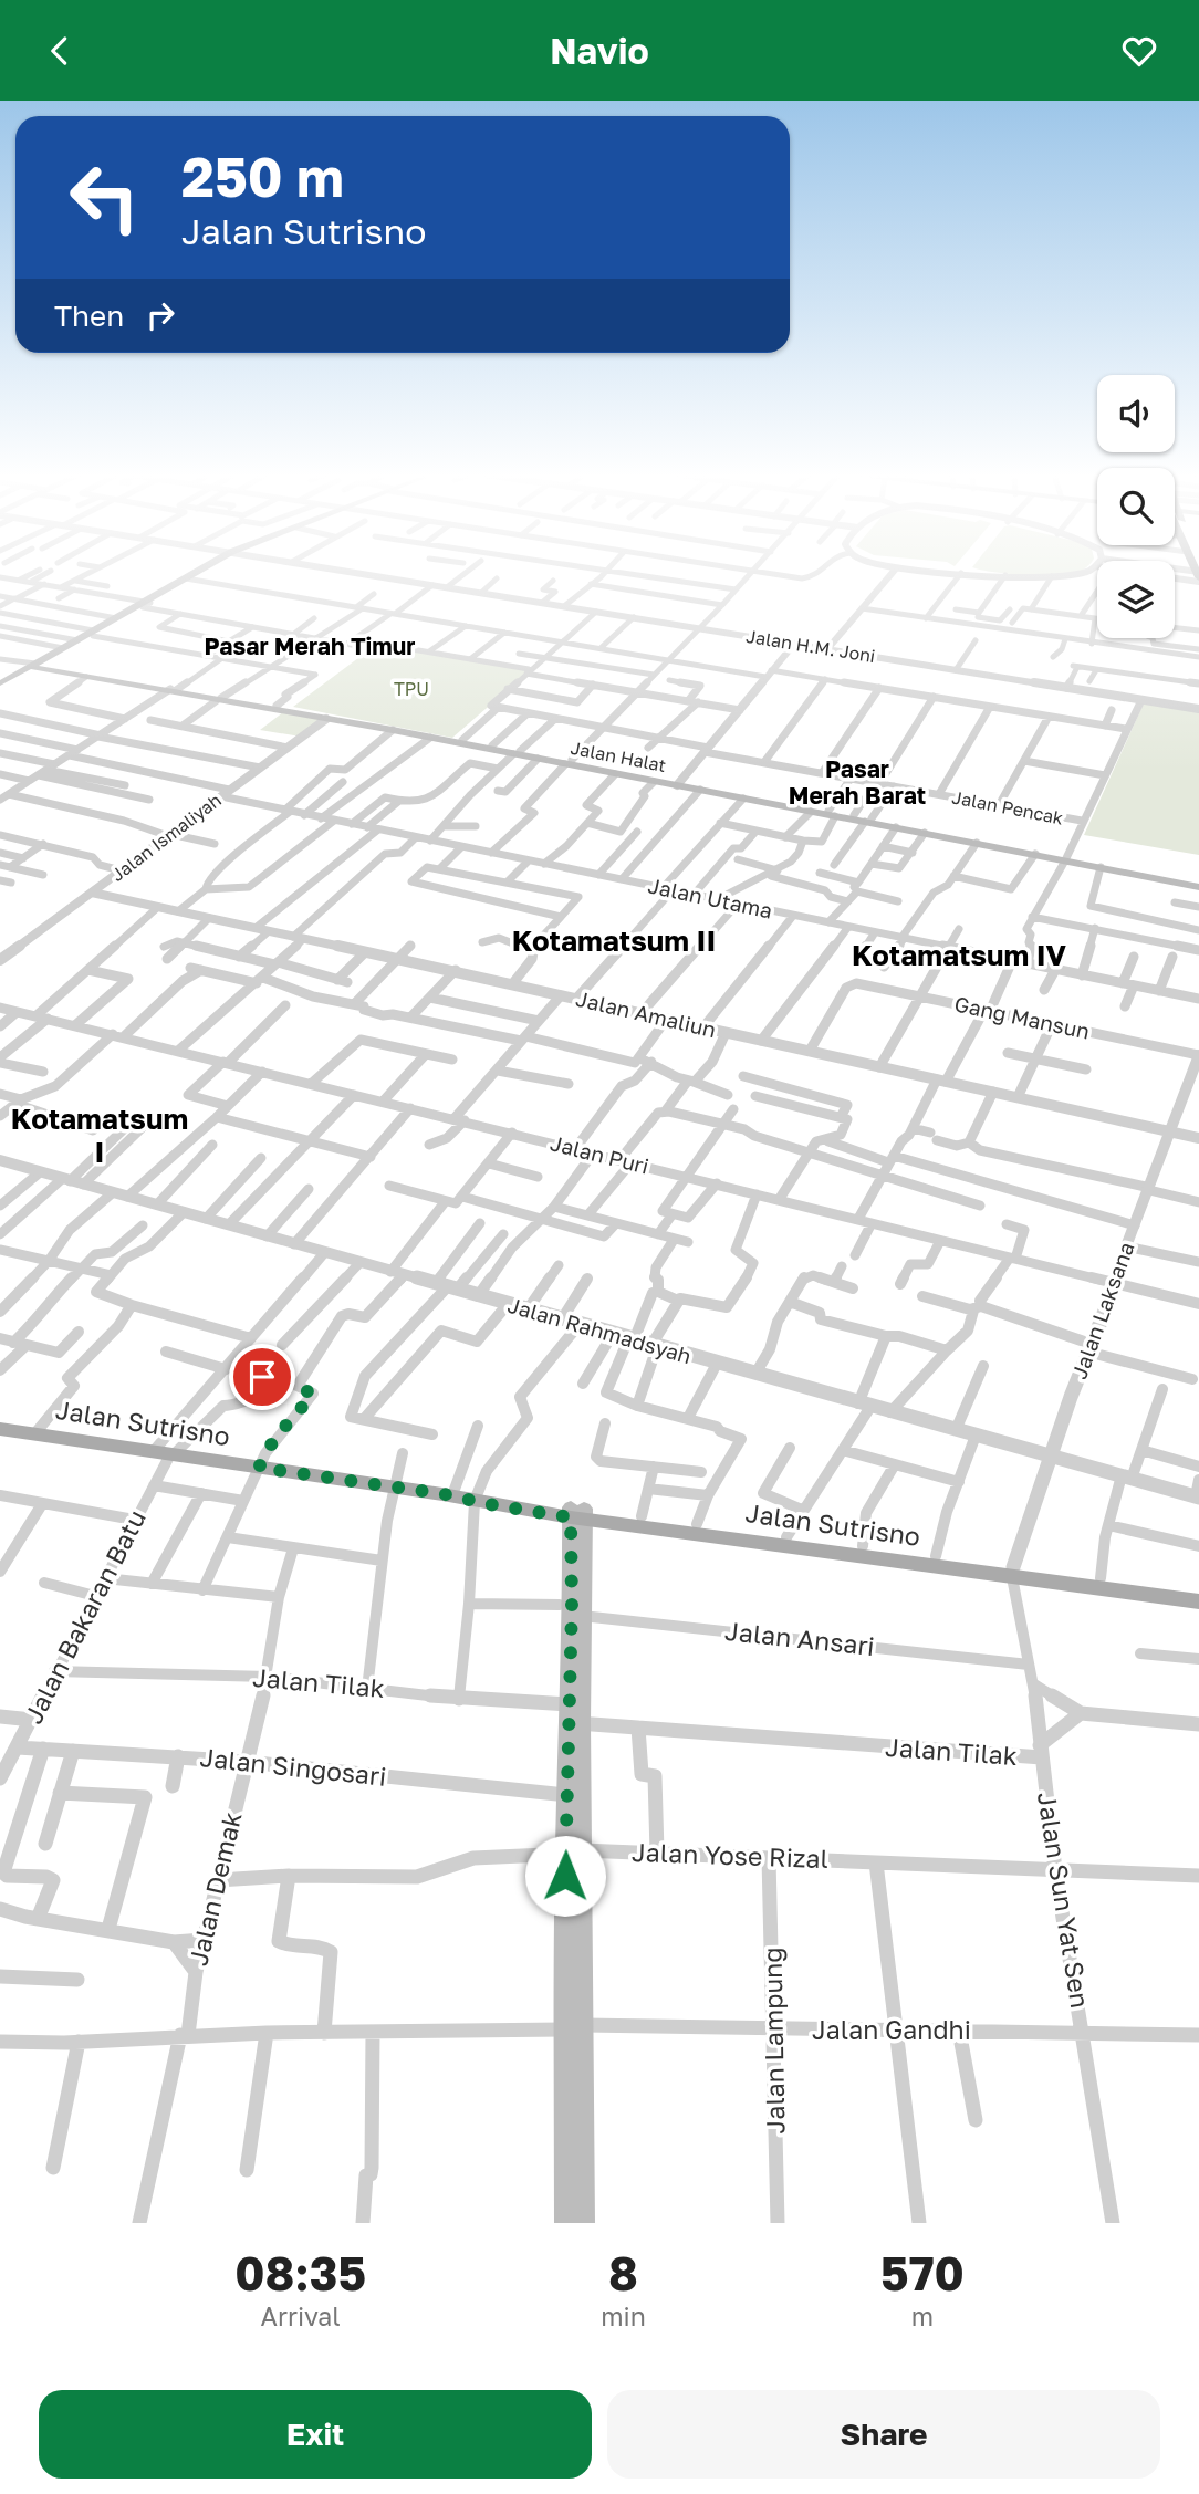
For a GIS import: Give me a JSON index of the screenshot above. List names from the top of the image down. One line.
{"streets":{"main road":["Jalan Halat","Jalan Sutrisno"],"street":["Jalan H.M. Joni","Jalan Pencak","Jalan Ismaliyah","Jalan Utama","Jalan Amaliun","Gang Mansun","Jalan Puri","Jalan Laksana","Jalan Rahmadsyah","Jalan Bakaran Batu","Jalan Ansari","Jalan Tilak","Jalan Singosari","Jalan Yose Rizal","Jalan Demak","Jalan Sun Yat Sen","Jalan Gandhi","Jalan Lampung"]},"crossings":[["Jalan Halat","Jalan Ismaliyah"],["Jalan Ismaliyah","Jalan Utama"],["Jalan Ismaliyah","Jalan Amaliun"],["Jalan Amaliun","Gang Mansun"],["Jalan Amaliun","Jalan Laksana"],["Gang Mansun","Jalan Laksana"],["Jalan Puri","Jalan Laksana"],["Jalan Laksana","Jalan Rahmadsyah"],["Jalan Laksana","Jalan Sutrisno"],["Jalan Laksana","Jalan Sun Yat Sen"],["Jalan Sutrisno","Jalan Bakaran Batu"],["Jalan Sutrisno","Jalan Sun Yat Sen"],["Jalan Bakaran Batu","Jalan Tilak"],["Jalan Bakaran Batu","Jalan Singosari"],["Jalan Ansari","Jalan Sun Yat Sen"],["Jalan Tilak","Jalan Demak"],["Jalan Tilak","Jalan Sun Yat Sen"],["Jalan Singosari","Jalan Demak"],["Jalan Yose Rizal","Jalan Demak"],["Jalan Yose Rizal","Jalan Sun Yat Sen"],["Jalan Yose Rizal","Jalan Lampung"],["Jalan Demak","Jalan Gandhi"],["Jalan Sun Yat Sen","Jalan Gandhi"],["Jalan Gandhi","Jalan Lampung"]],"districts":["Pasar Merah Timur","Pasar Merah Barat","Kotamatsum II","Kotamatsum IV","Kotamatsum I"],"parks":["TPU"],"page":{"header":"Navio","turn":["250 m","Jalan Sutrisno"],"then":"Then","eta":["08:35","Arrival","8","min","570","m"],"buttons":["Exit","Share"]}}
